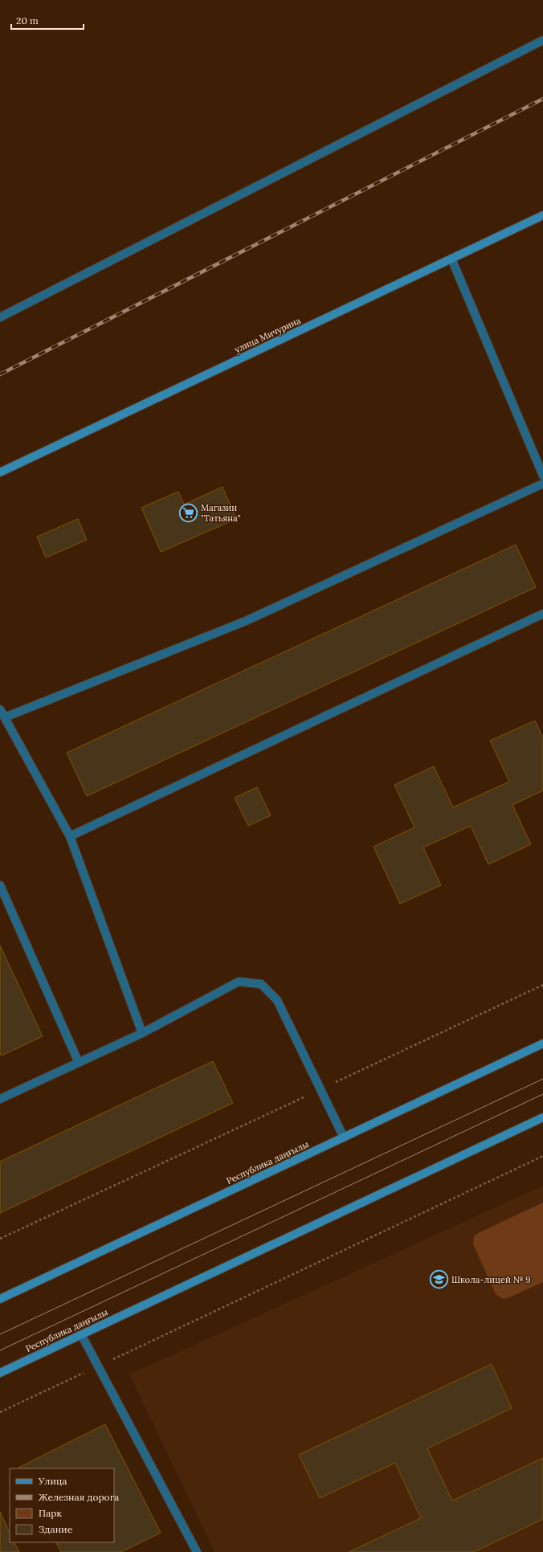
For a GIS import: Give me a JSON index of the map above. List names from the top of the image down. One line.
{"streets":{"main road":["улица Мичурина","Республика даңғылы"]},"places":{"supermarket":["Магазин \"Татьяна\""],"school or university":["Школа-лицей № 9"]},"legend":["Улица","Железная дорога","Парк","Здание"],"scale_bar":"20 m"}
